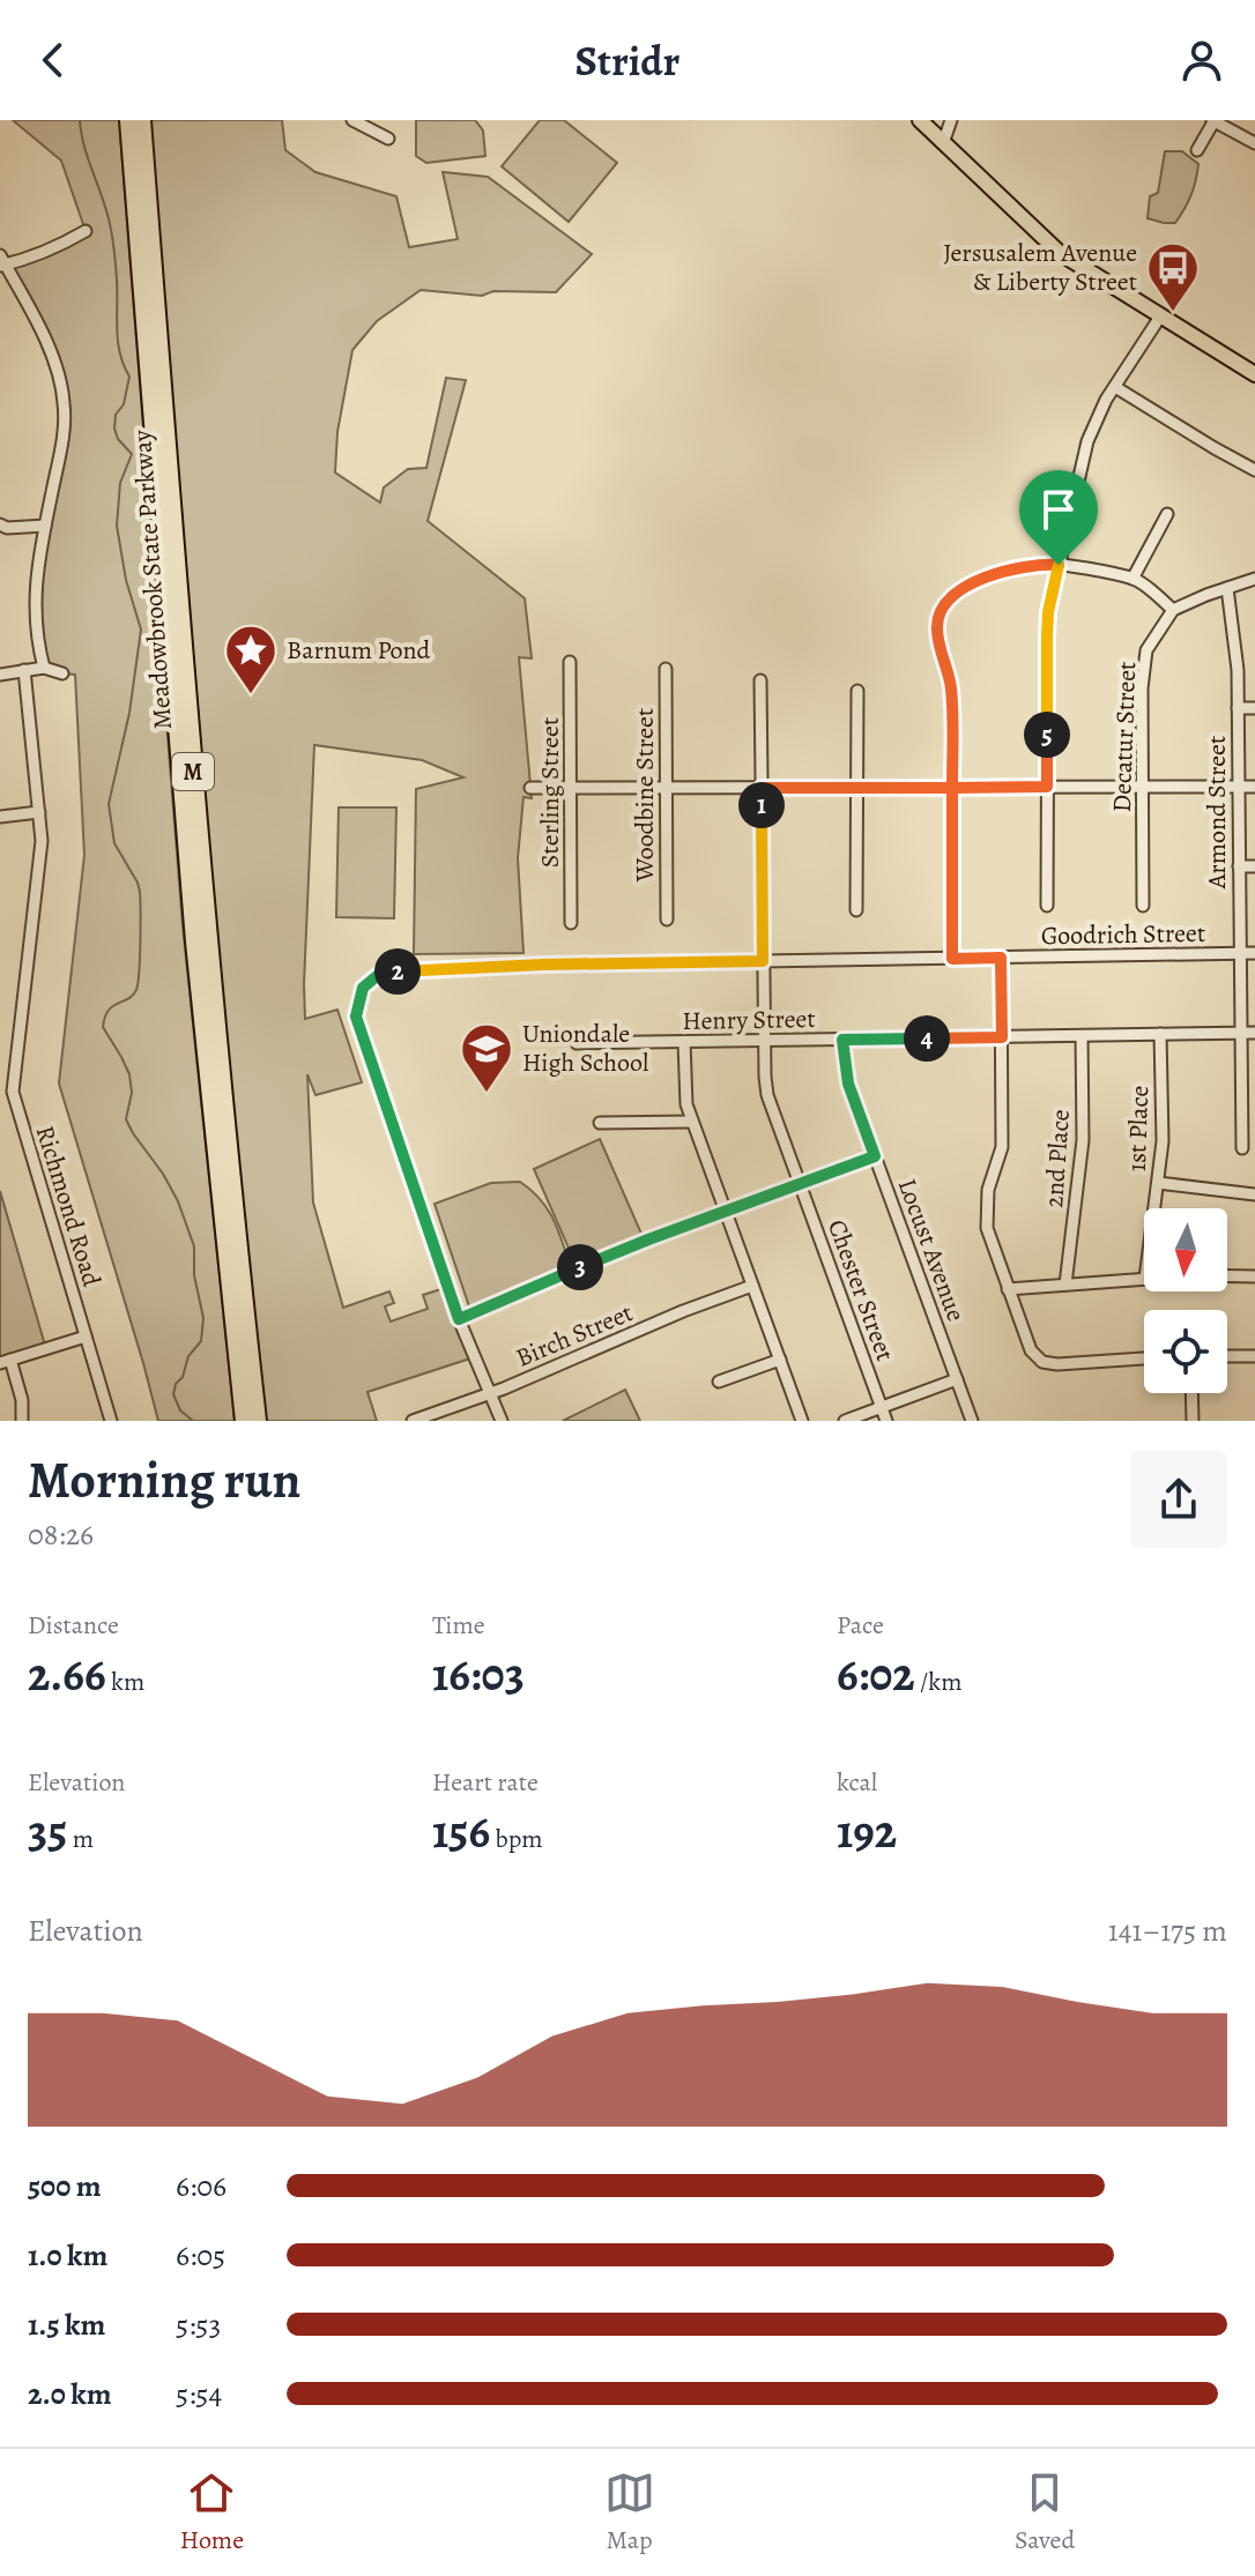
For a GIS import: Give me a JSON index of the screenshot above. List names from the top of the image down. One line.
{"streets":{"highway":["Meadowbrook State Parkway","M"],"street":["Decatur Street","Sterling Street","Woodbine Street","Armond Street","Goodrich Street","Henry Street","1st Place","2nd Place","Richmond Road","Locust Avenue","Chester Street","Birch Street"]},"crossings":[["Armond Street","Goodrich Street"],["Armond Street","Henry Street"],["Goodrich Street","Chester Street"],["Henry Street","1st Place"],["Henry Street","2nd Place"],["Henry Street","Locust Avenue"],["Henry Street","Chester Street"]],"places":{"bus stop":["Jersusalem Avenue & Liberty Street"],"place":["Barnum Pond"],"school or university":["Uniondale High School"]},"north":"bottom","page":{"header":"Stridr","pins":["5","1","2","4","3"],"heading":["Morning run","08:26"],"stats":[["Distance","2.66 km"],["Time","16:03"],["Pace","6:02 /km"],["Elevation","35 m"],["Heart rate","156 bpm"],["kcal","192"]],"chart":["Elevation","141–175 m"],"list":[{"name":"500 m","note":"6:06"},{"name":"1.0 km","note":"6:05"},{"name":"1.5 km","note":"5:53"},{"name":"2.0 km","note":"5:54"}],"tabs":["Home","Map","Saved"]}}
